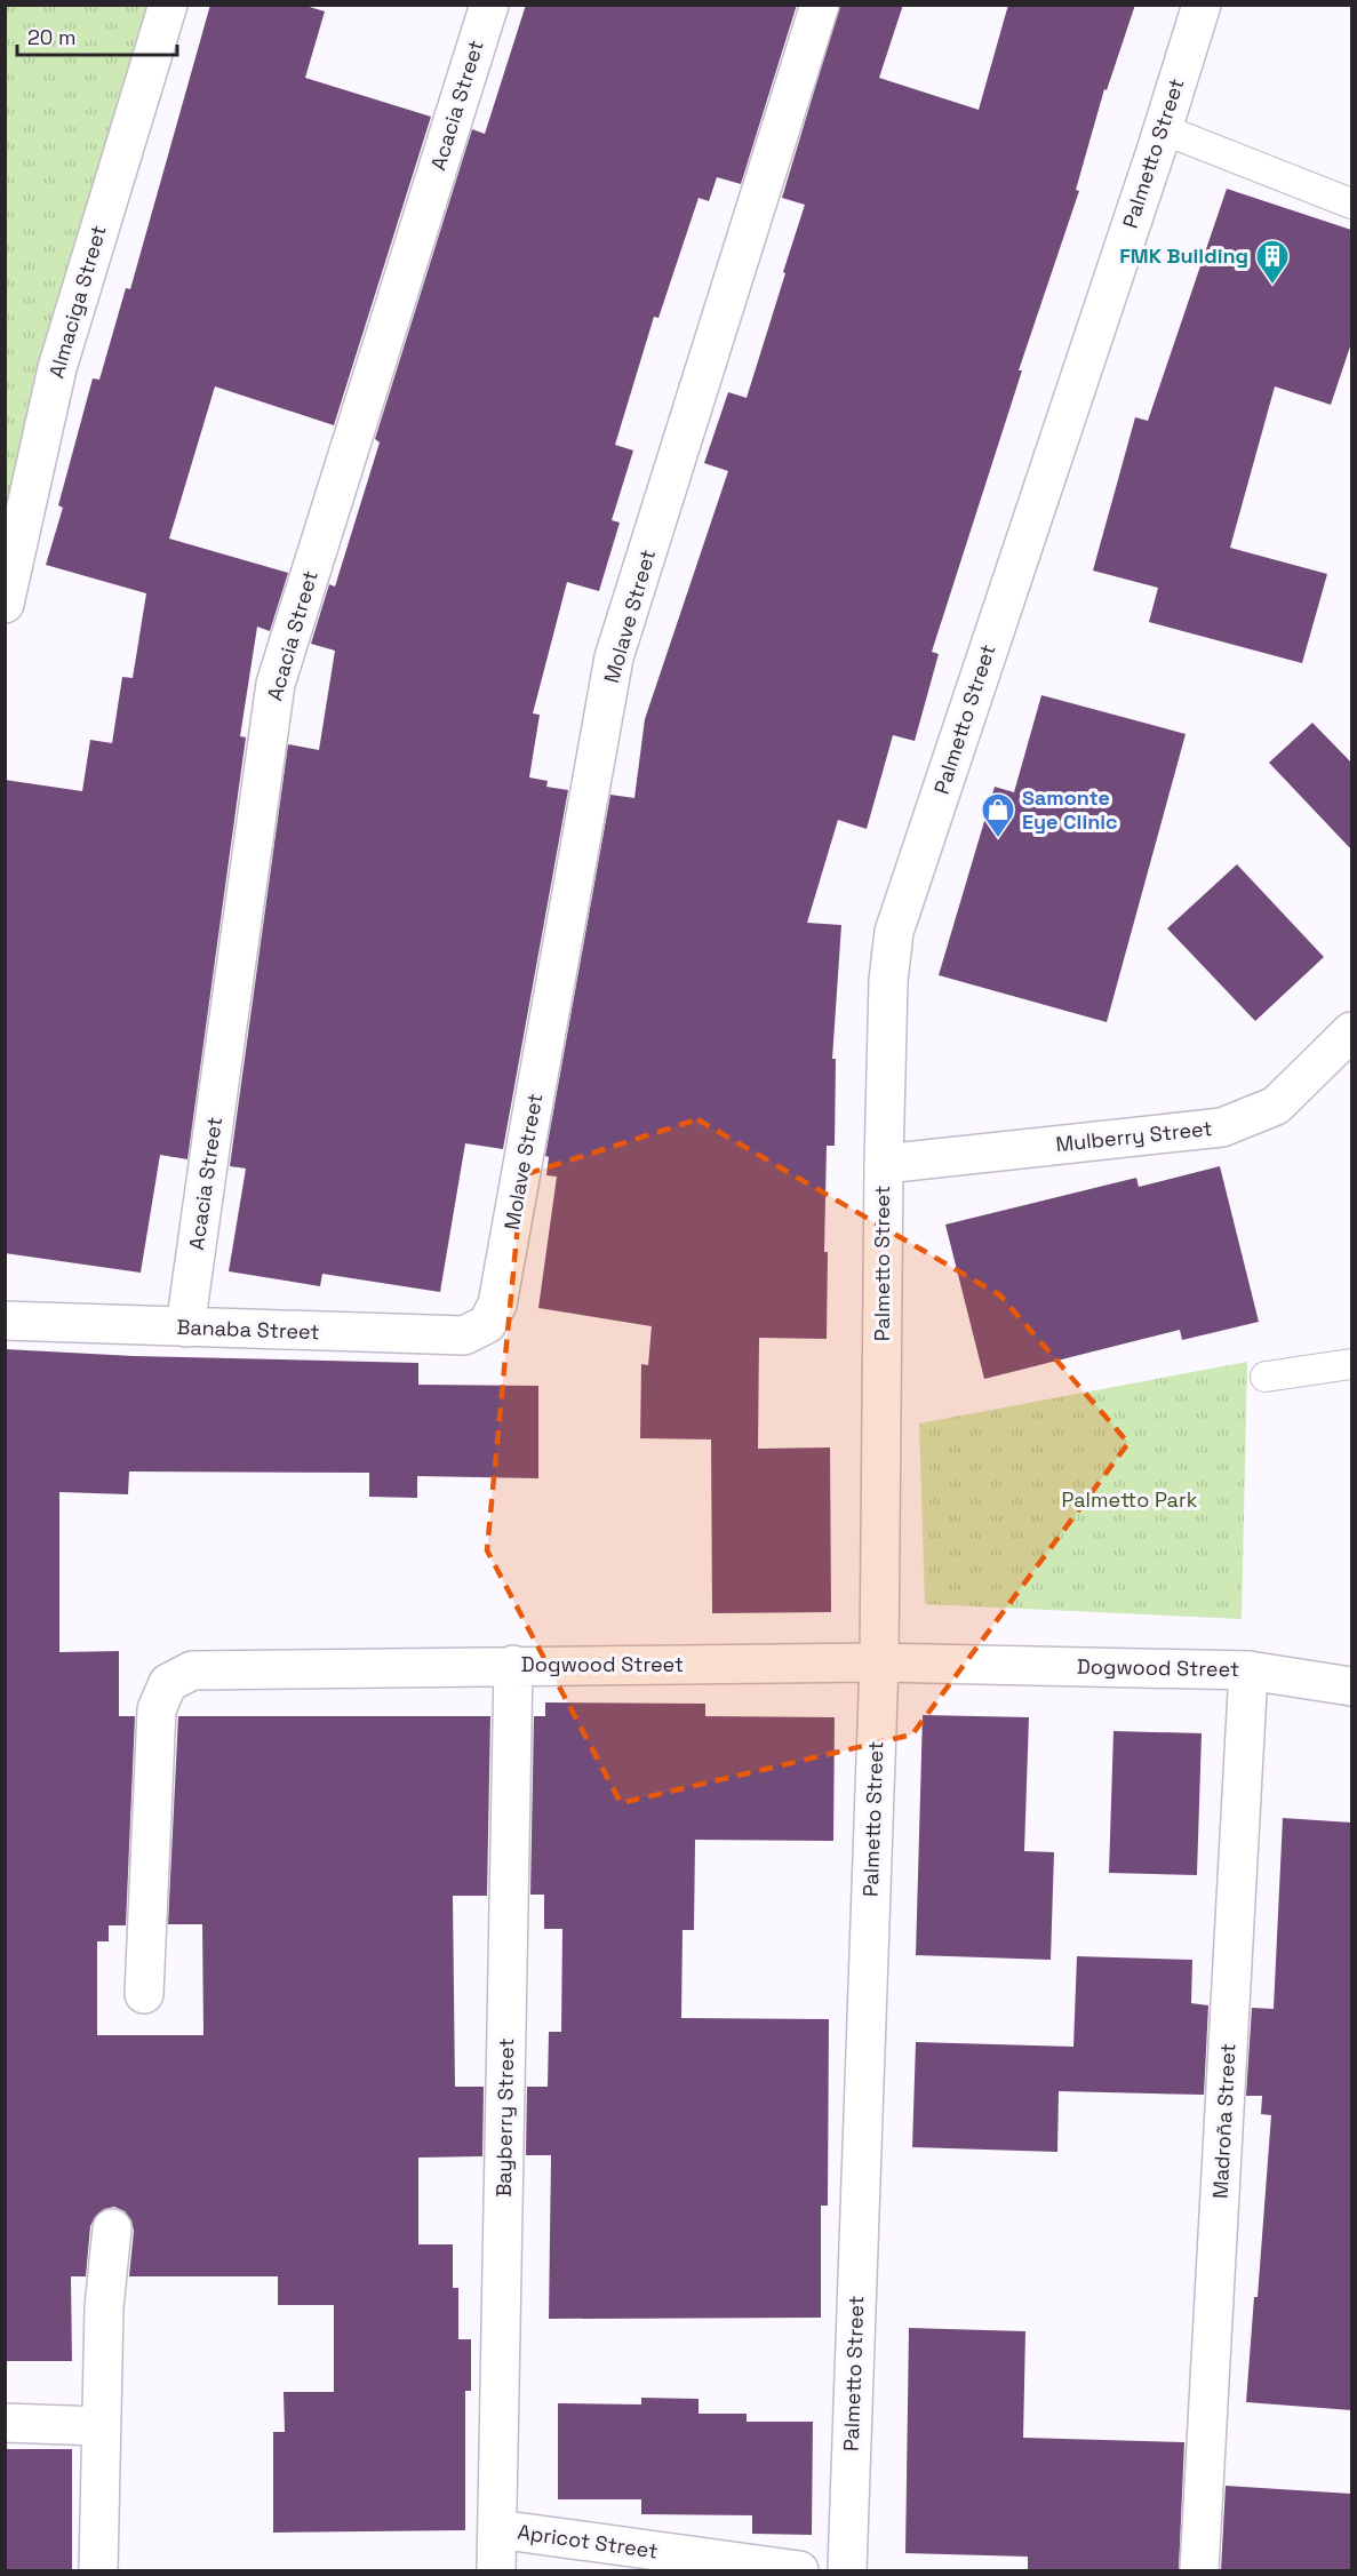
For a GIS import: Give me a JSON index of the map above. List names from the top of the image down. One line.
{"streets":{"street":["Acacia Street","Palmetto Street","Almaciga Street","Molave Street","Mulberry Street","Banaba Street","Dogwood Street","Bayberry Street","Madroña Street","Apricot Street"]},"crossings":[["Acacia Street","Banaba Street"],["Palmetto Street","Mulberry Street"],["Palmetto Street","Dogwood Street"],["Molave Street","Banaba Street"],["Dogwood Street","Bayberry Street"],["Dogwood Street","Madroña Street"],["Bayberry Street","Apricot Street"]],"parks":["Palmetto Park"],"places":{"building":["FMK Building"],"shop":["Samonte Eye Clinic"]},"scale_bar":"20 m"}
